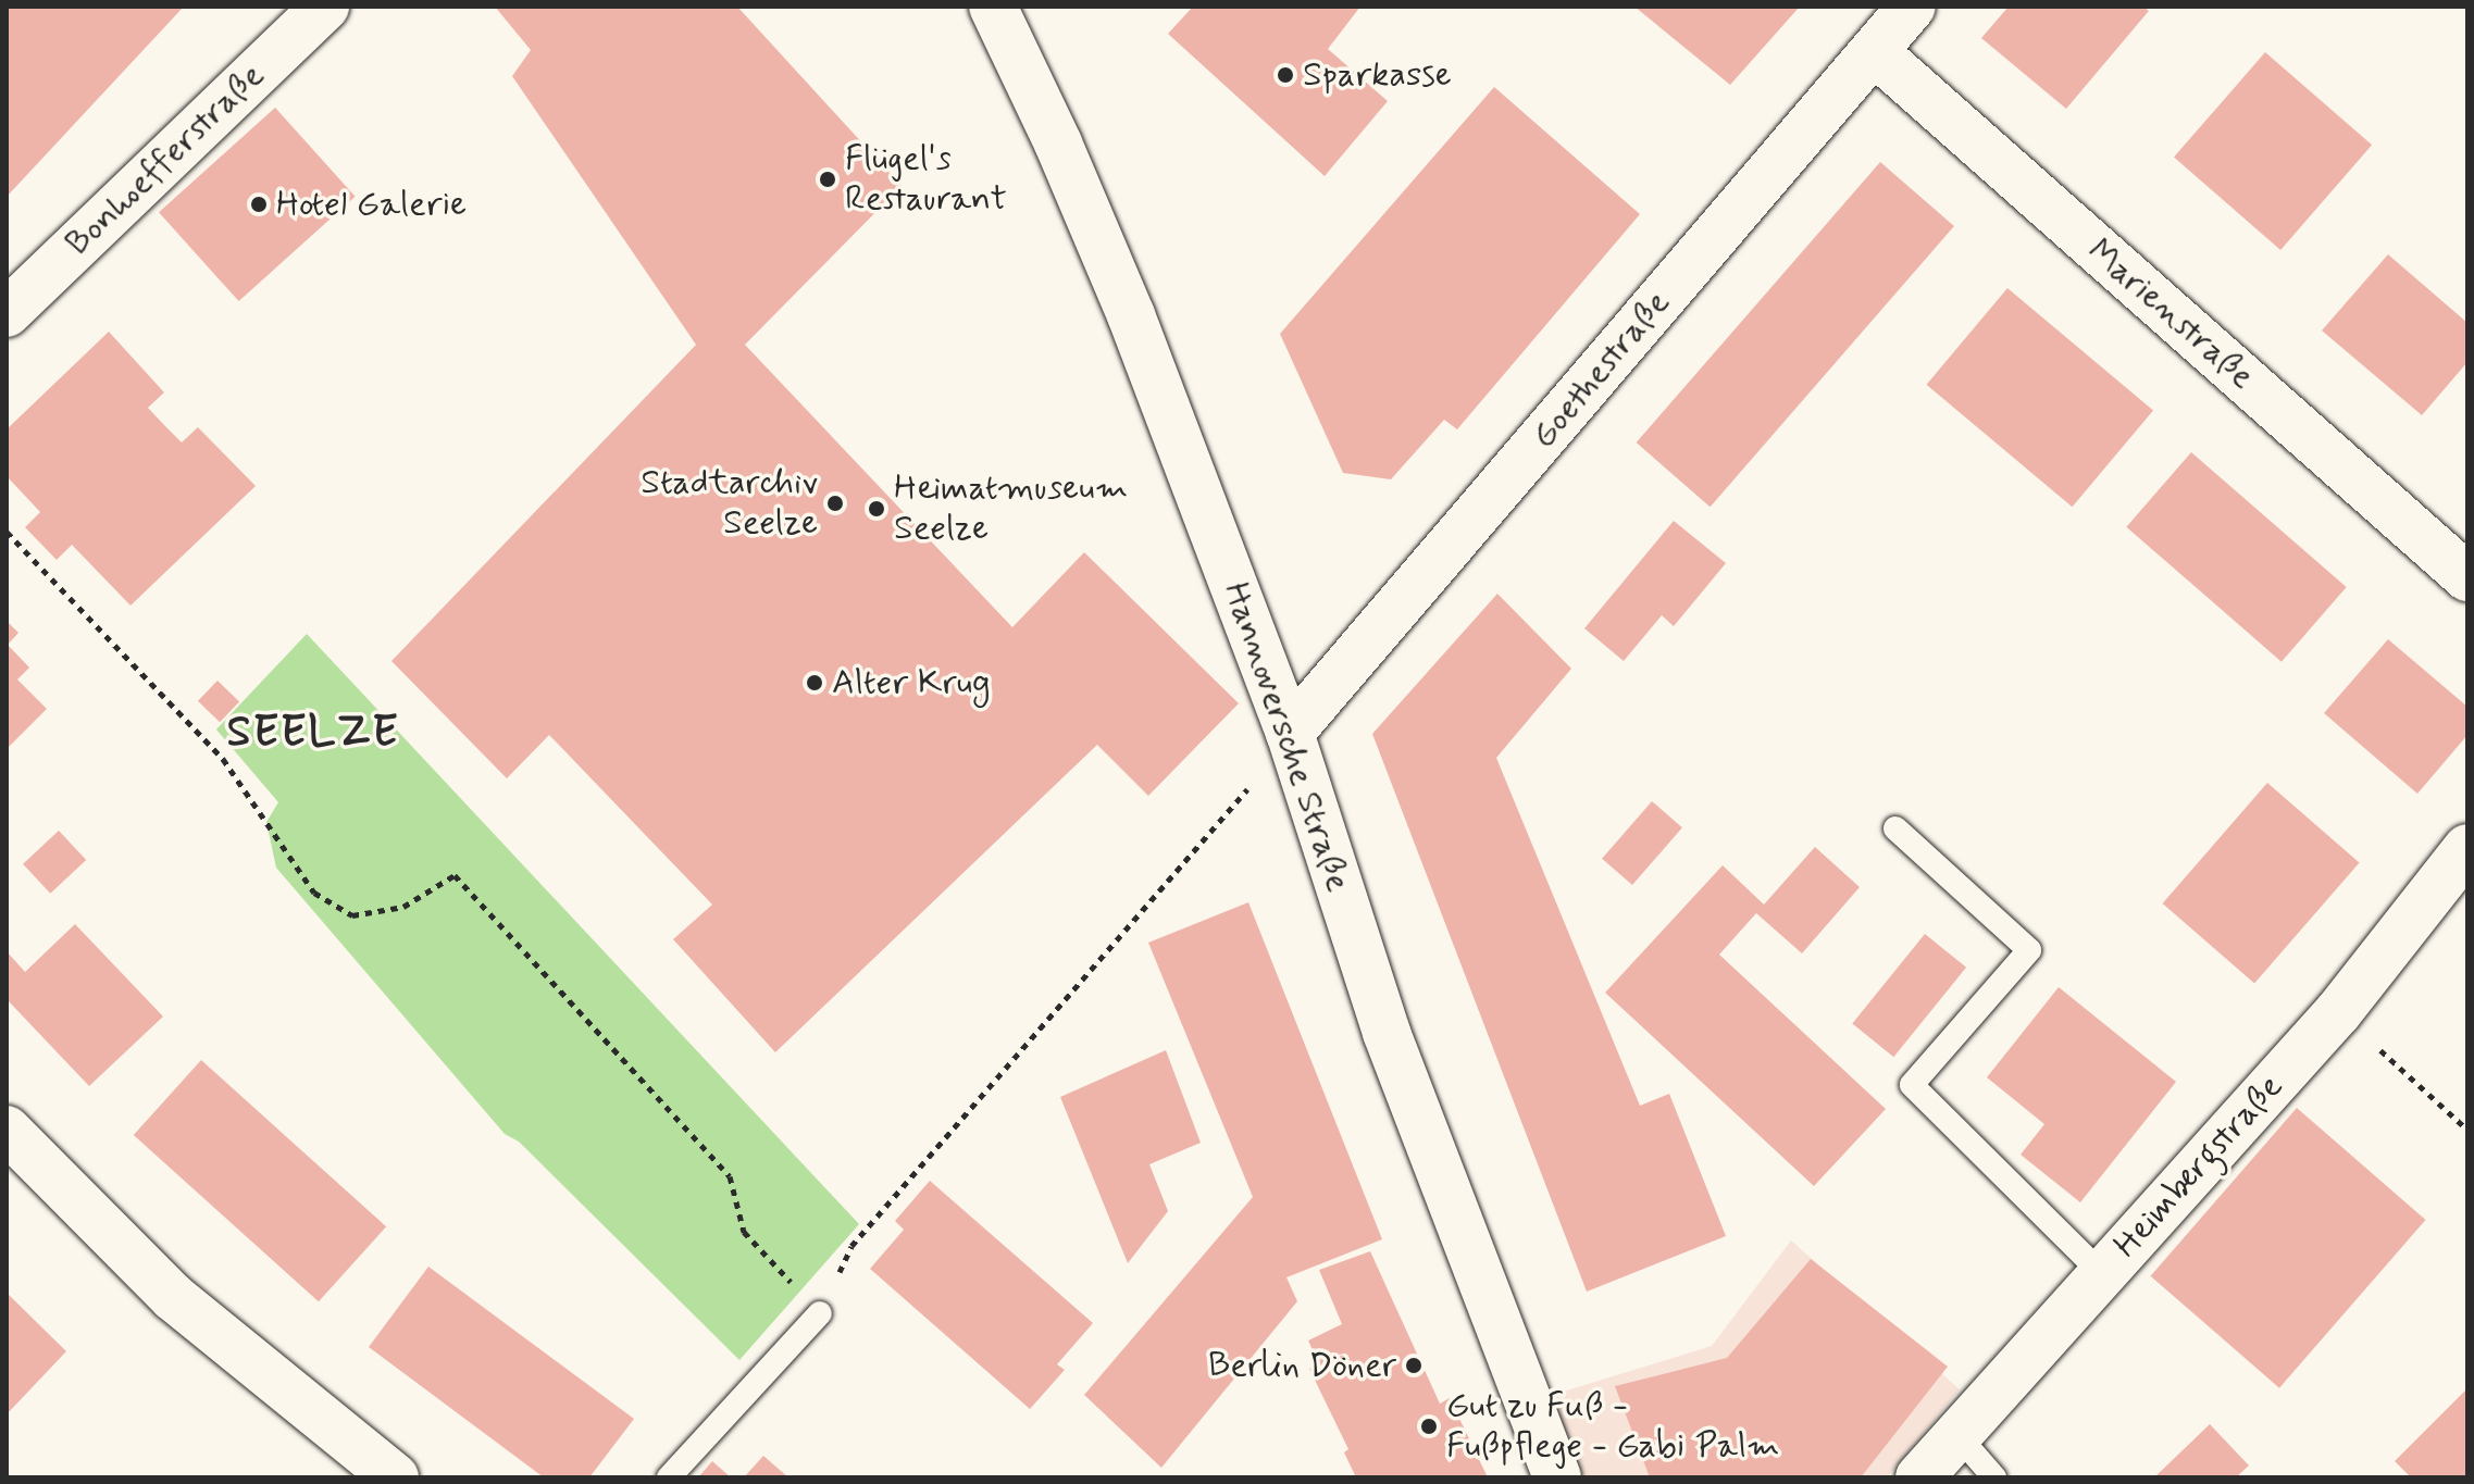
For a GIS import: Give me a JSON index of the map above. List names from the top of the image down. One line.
{"streets":{"street":["Bonhoefferstraße","Marienstraße","Goethestraße","Hannoversche Straße","Heimbergstraße"]},"crossings":[["Marienstraße","Goethestraße"],["Goethestraße","Hannoversche Straße"]],"districts":["SEELZE"],"places":["Sparkasse","Flügel's Restaurant","Hotel Galerie","Stadtarchiv Seelze","Heimatmuseum Seelze","Alter Krug","Berlin Döner","Gut zu Fuß - Fußpflege - Gabi Palm"]}
